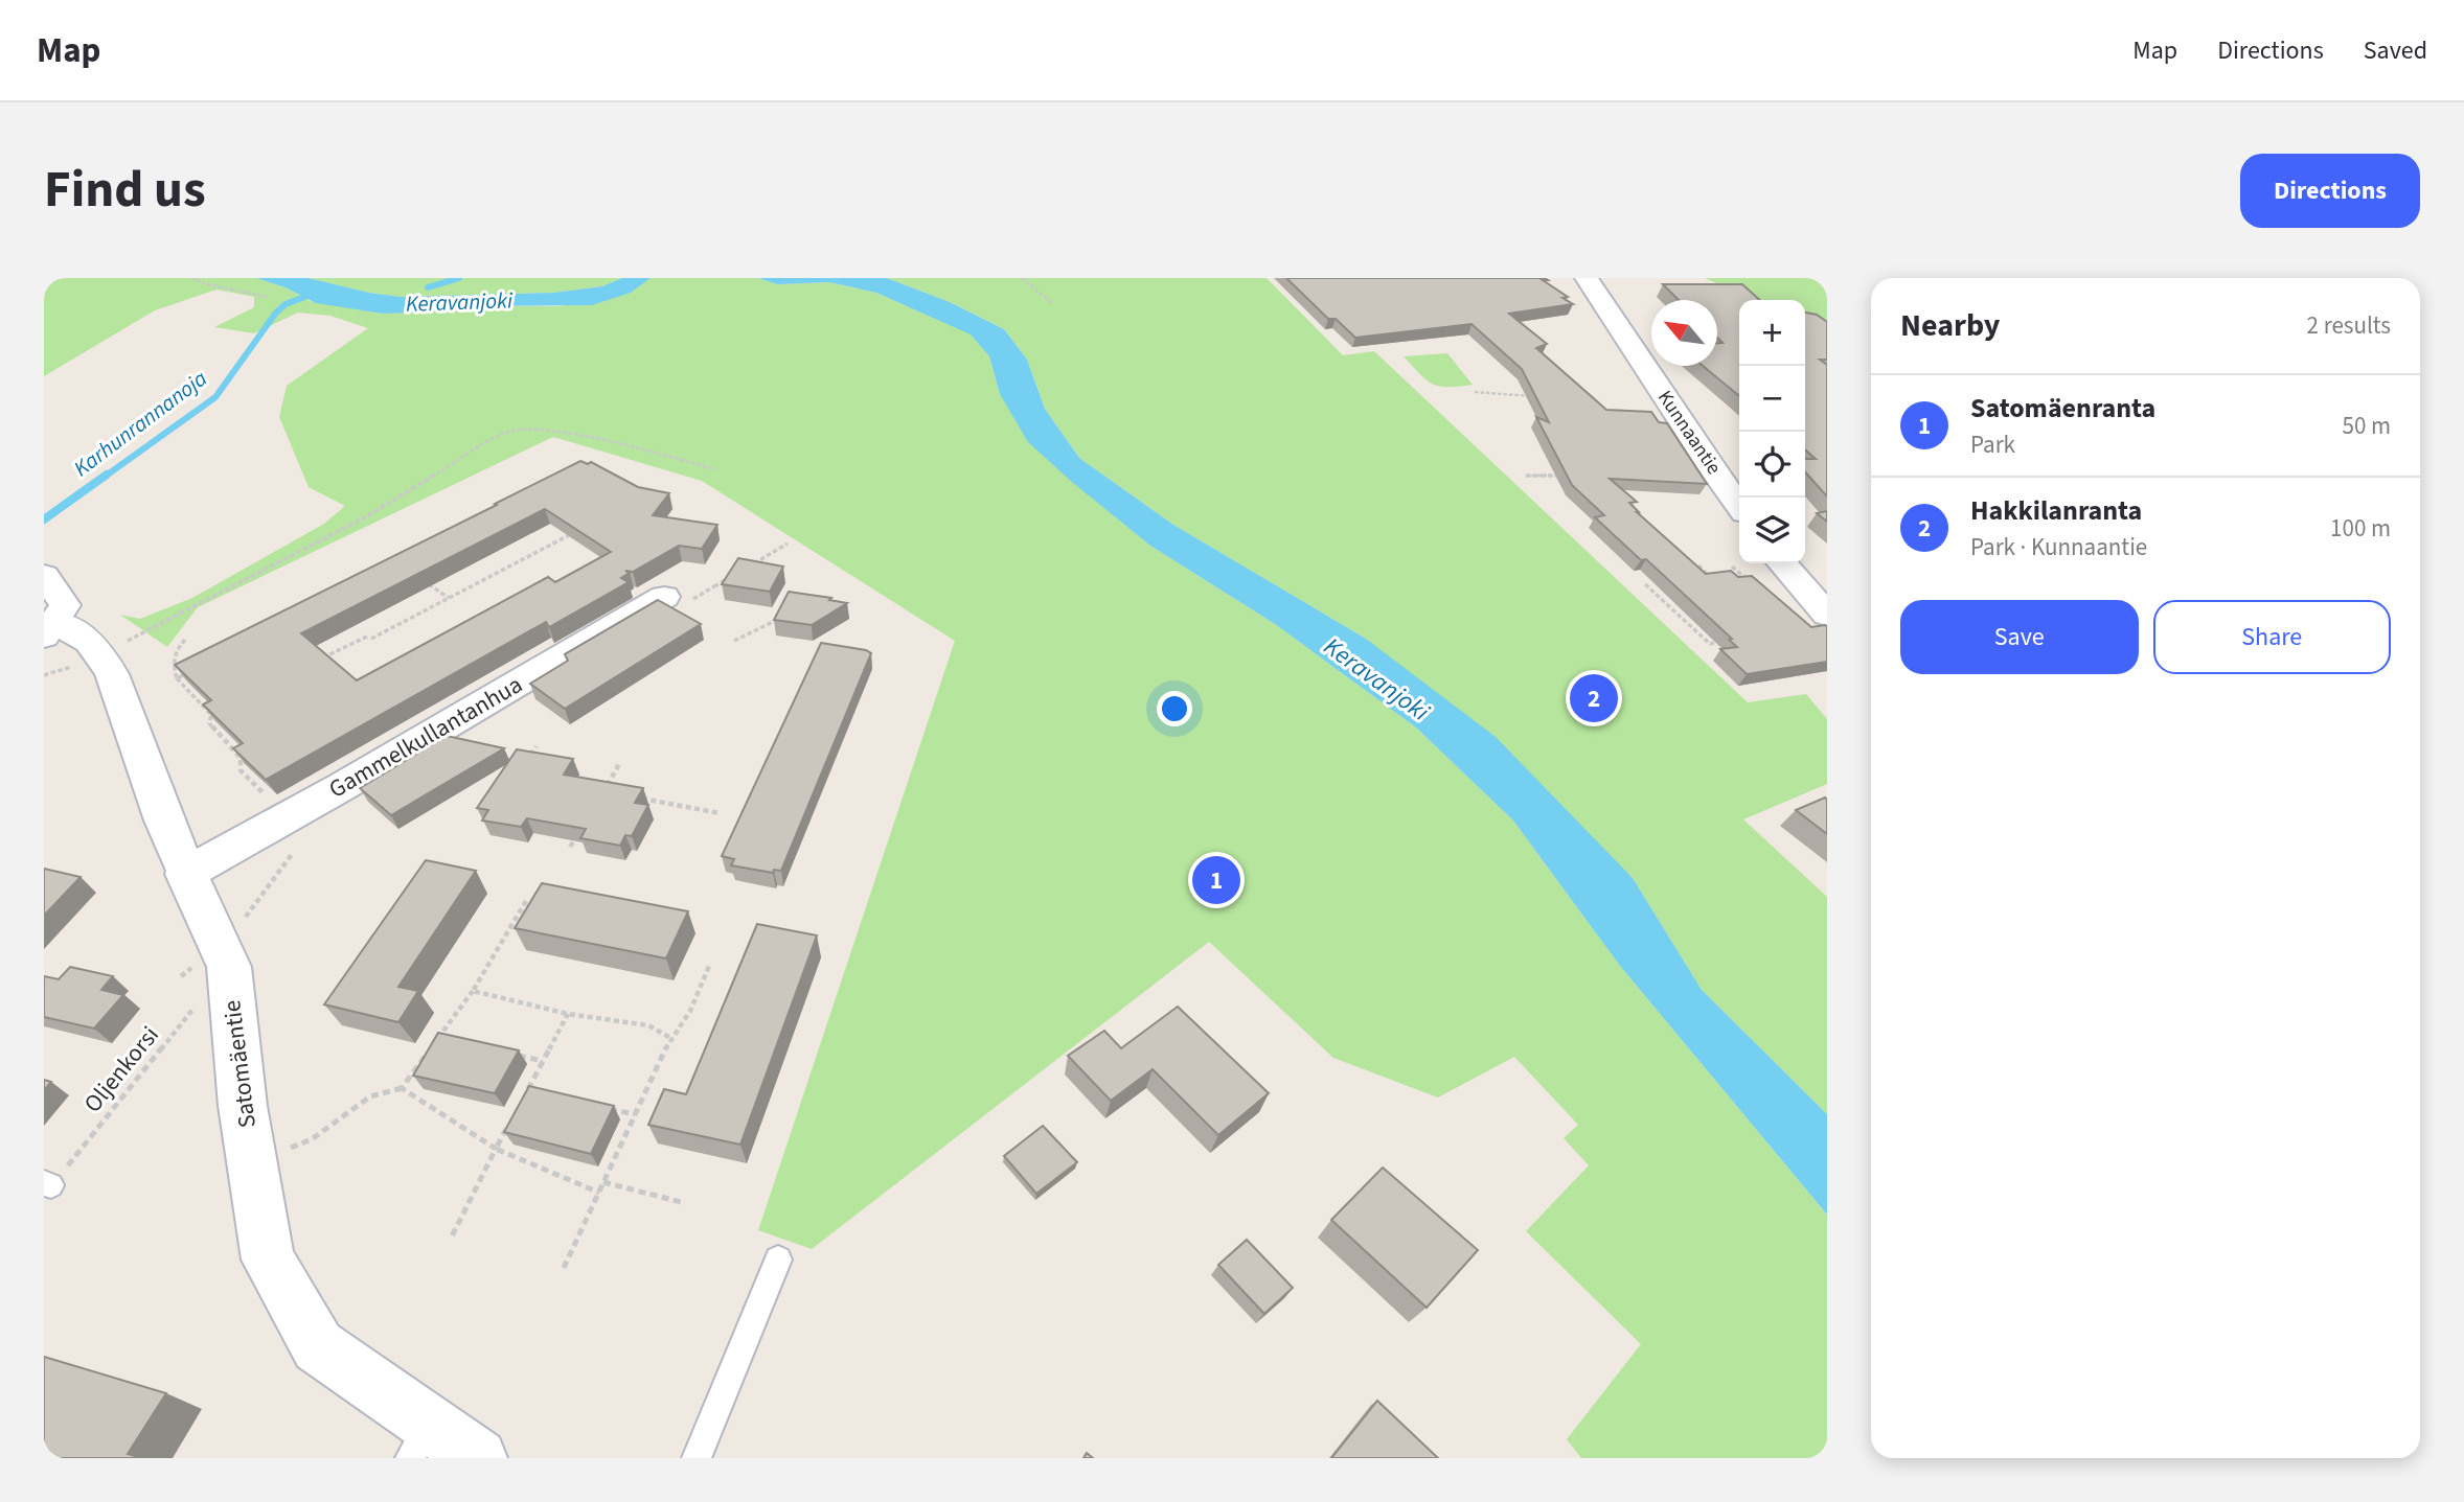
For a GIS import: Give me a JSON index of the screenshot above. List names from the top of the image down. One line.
{"streets":{"street":["Kunnaantie","Gammelkullantanhua","Satomäentie"],"path":["Oljenkorsi"]},"crossings":[["Gammelkullantanhua","Satomäentie"],["Satomäentie","Oljenkorsi"]],"water":["Keravanjoki","Karhunrannanoja"],"north":"top left","page":{"header":"Map","nav":["Map","Directions","Saved"],"title":"Find us","buttons":["Directions",["Save","Share"]],"heading":["Nearby","2 results"],"map_buttons":["+","−"],"list":[{"mark":"1","name":"Satomäenranta","note":"Park","value":"50 m"},{"mark":"2","name":"Hakkilanranta","note":"Park · Kunnaantie","value":"100 m"}],"pins":["2","1"]}}
